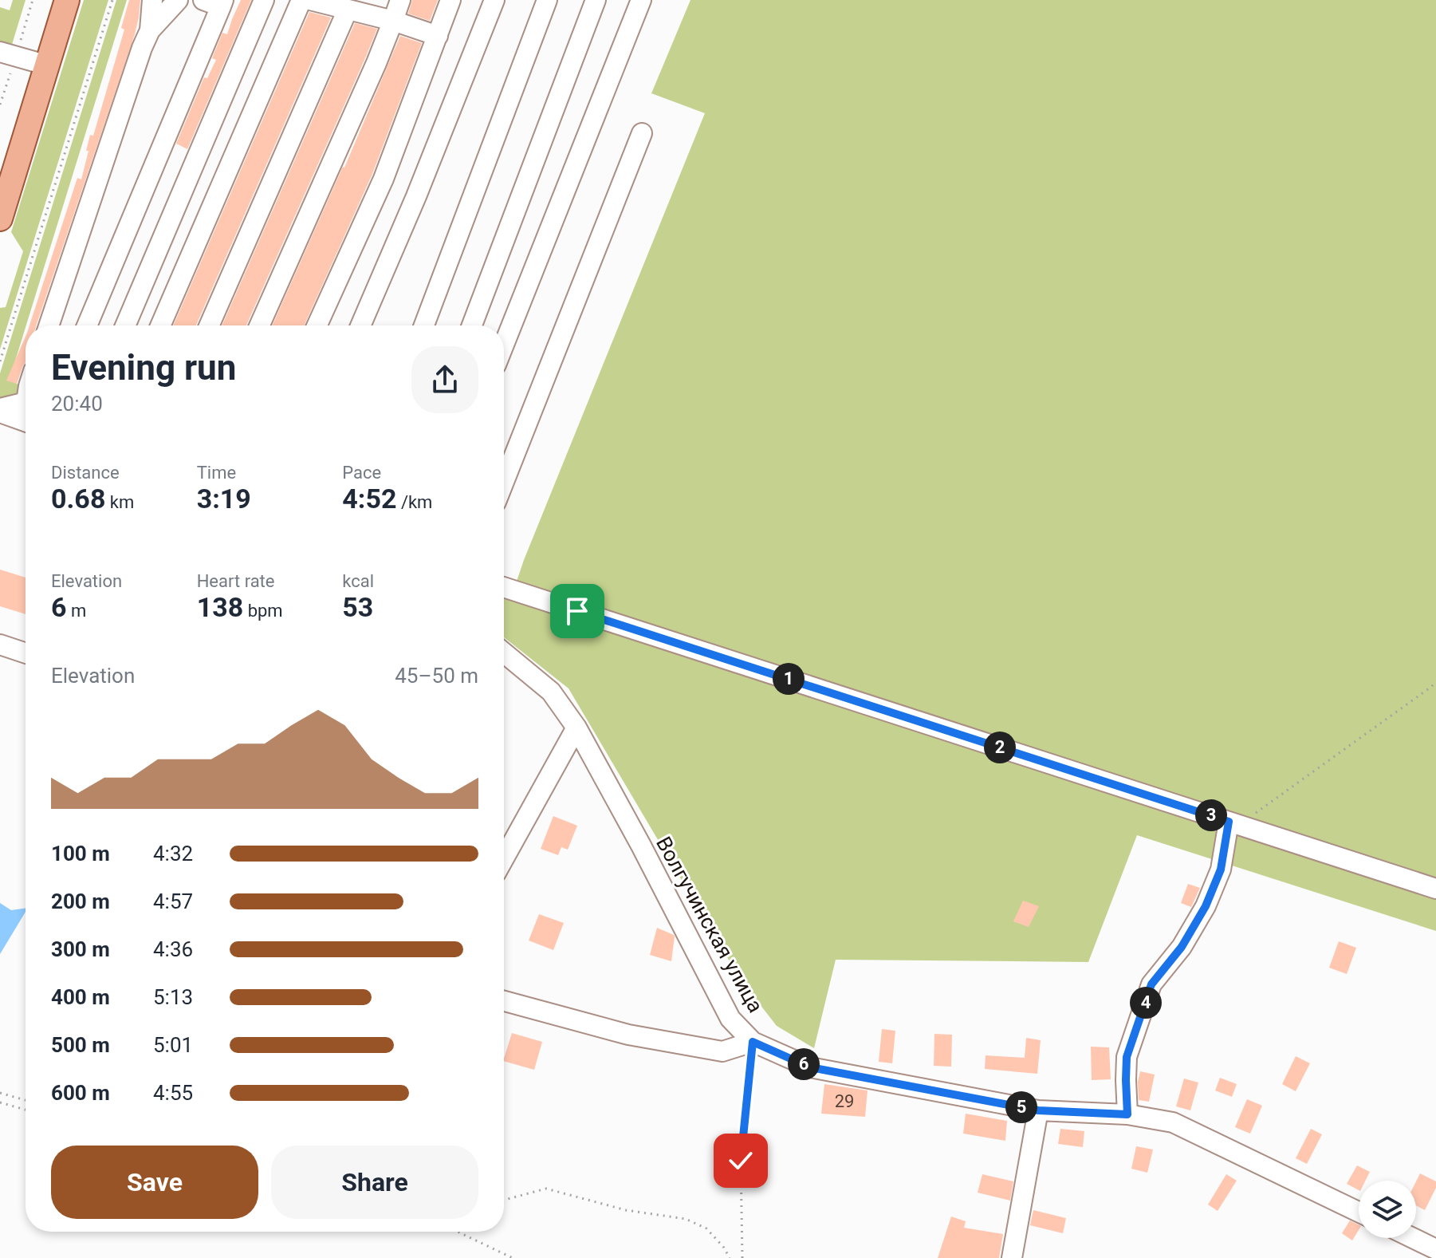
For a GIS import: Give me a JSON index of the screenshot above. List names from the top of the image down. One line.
{"streets":{"street":["Волгучинская улица"]},"house_numbers":["29"],"page":{"heading":["Evening run","20:40"],"stats":[["Distance","0.68 km"],["Time","3:19"],["Pace","4:52 /km"],["Elevation","6 m"],["Heart rate","138 bpm"],["kcal","53"]],"chart":["Elevation","45–50 m"],"pins":["1","2","3","4","6","5"],"list":[{"name":"100 m","note":"4:32"},{"name":"200 m","note":"4:57"},{"name":"300 m","note":"4:36"},{"name":"400 m","note":"5:13"},{"name":"500 m","note":"5:01"},{"name":"600 m","note":"4:55"}],"buttons":["Save","Share"]}}
